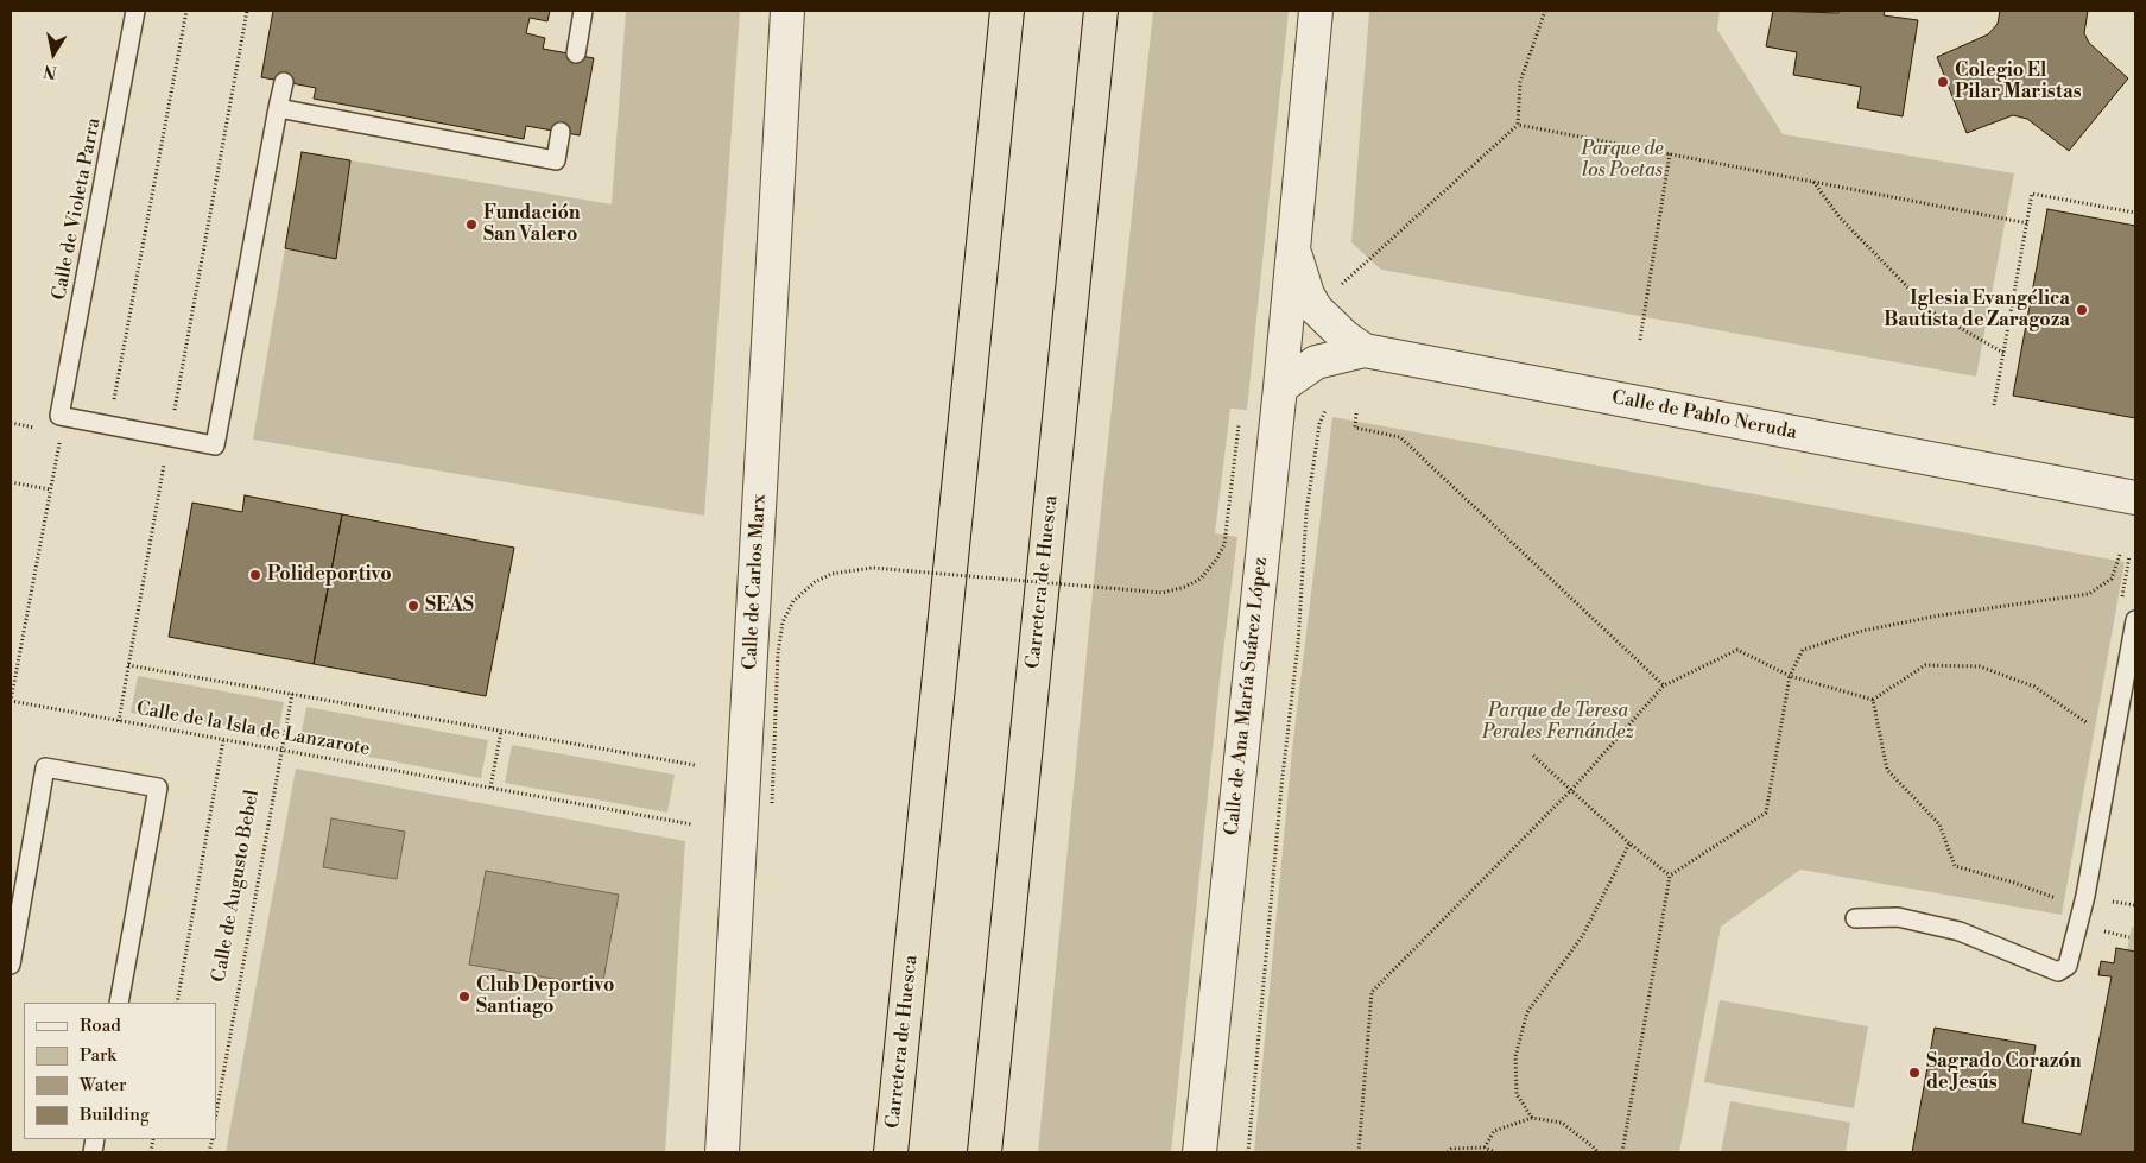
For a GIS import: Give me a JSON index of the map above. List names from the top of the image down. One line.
{"streets":{"highway":["Carretera de Huesca"],"street":["Calle de Pablo Neruda","Calle de Carlos Marx","Calle de Ana María Suárez López"],"lane":["Calle de Violeta Parra"],"path":["Calle de la Isla de Lanzarote","Calle de Augusto Bebel"]},"crossings":[["Calle de Pablo Neruda","Calle de Ana María Suárez López"],["Calle de la Isla de Lanzarote","Calle de Augusto Bebel"]],"parks":["Parque de los Poetas","Parque de Teresa Perales Fernández"],"places":["Colegio El Pilar Maristas","Fundación San Valero","Iglesia Evangélica Bautista de Zaragoza","Polideportivo","SEAS","Club Deportivo Santiago","Sagrado Corazón de Jesús"],"legend":["Road","Park","Water","Building"],"north":"bottom"}
